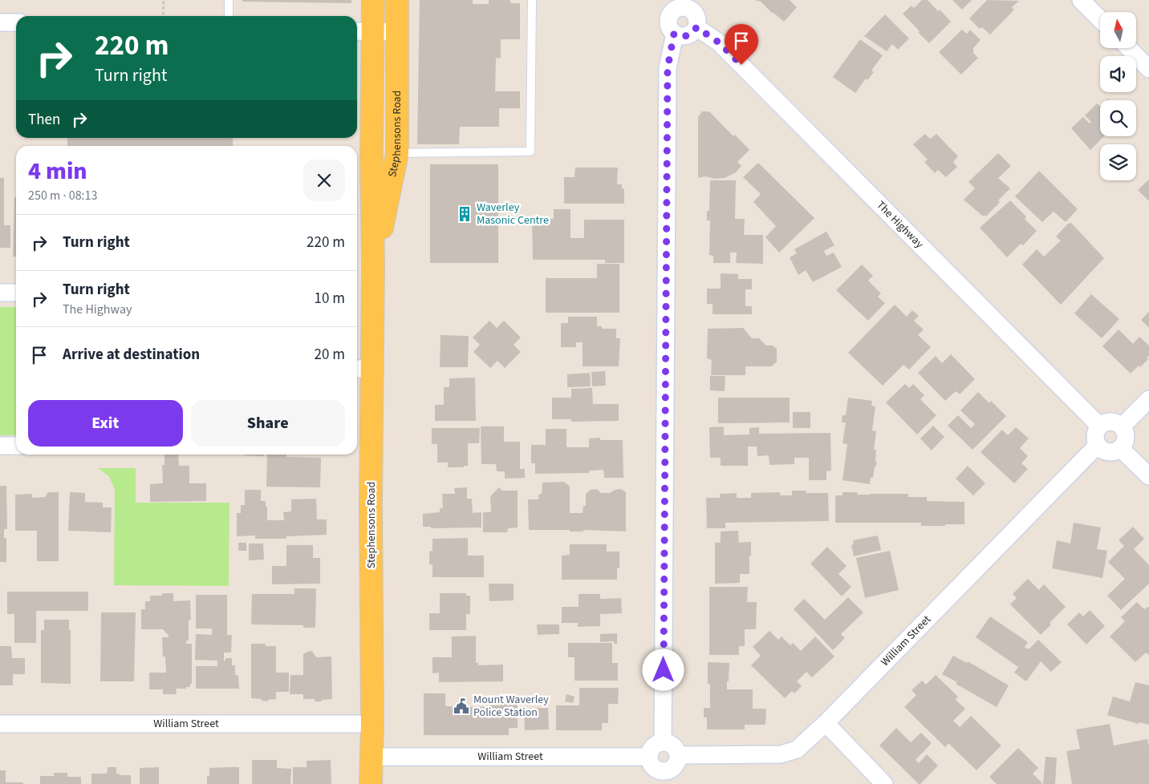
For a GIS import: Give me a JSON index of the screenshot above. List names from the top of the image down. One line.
{"streets":{"main road":["Stephensons Road"],"street":["The Highway","William Street"]},"crossings":[["Stephensons Road","William Street"],["The Highway","William Street"]],"places":{"building":["Waverley Masonic Centre"],"public building":["Mount Waverley Police Station"]},"north":"top","page":{"turn":["220 m","Turn right"],"then":"Then","heading":["4 min","250 m · 08:13"],"list":[{"name":"Turn right","value":"220 m"},{"name":"Turn right","note":"The Highway","value":"10 m"},{"name":"Arrive at destination","value":"20 m"}],"buttons":["Exit","Share"]}}
